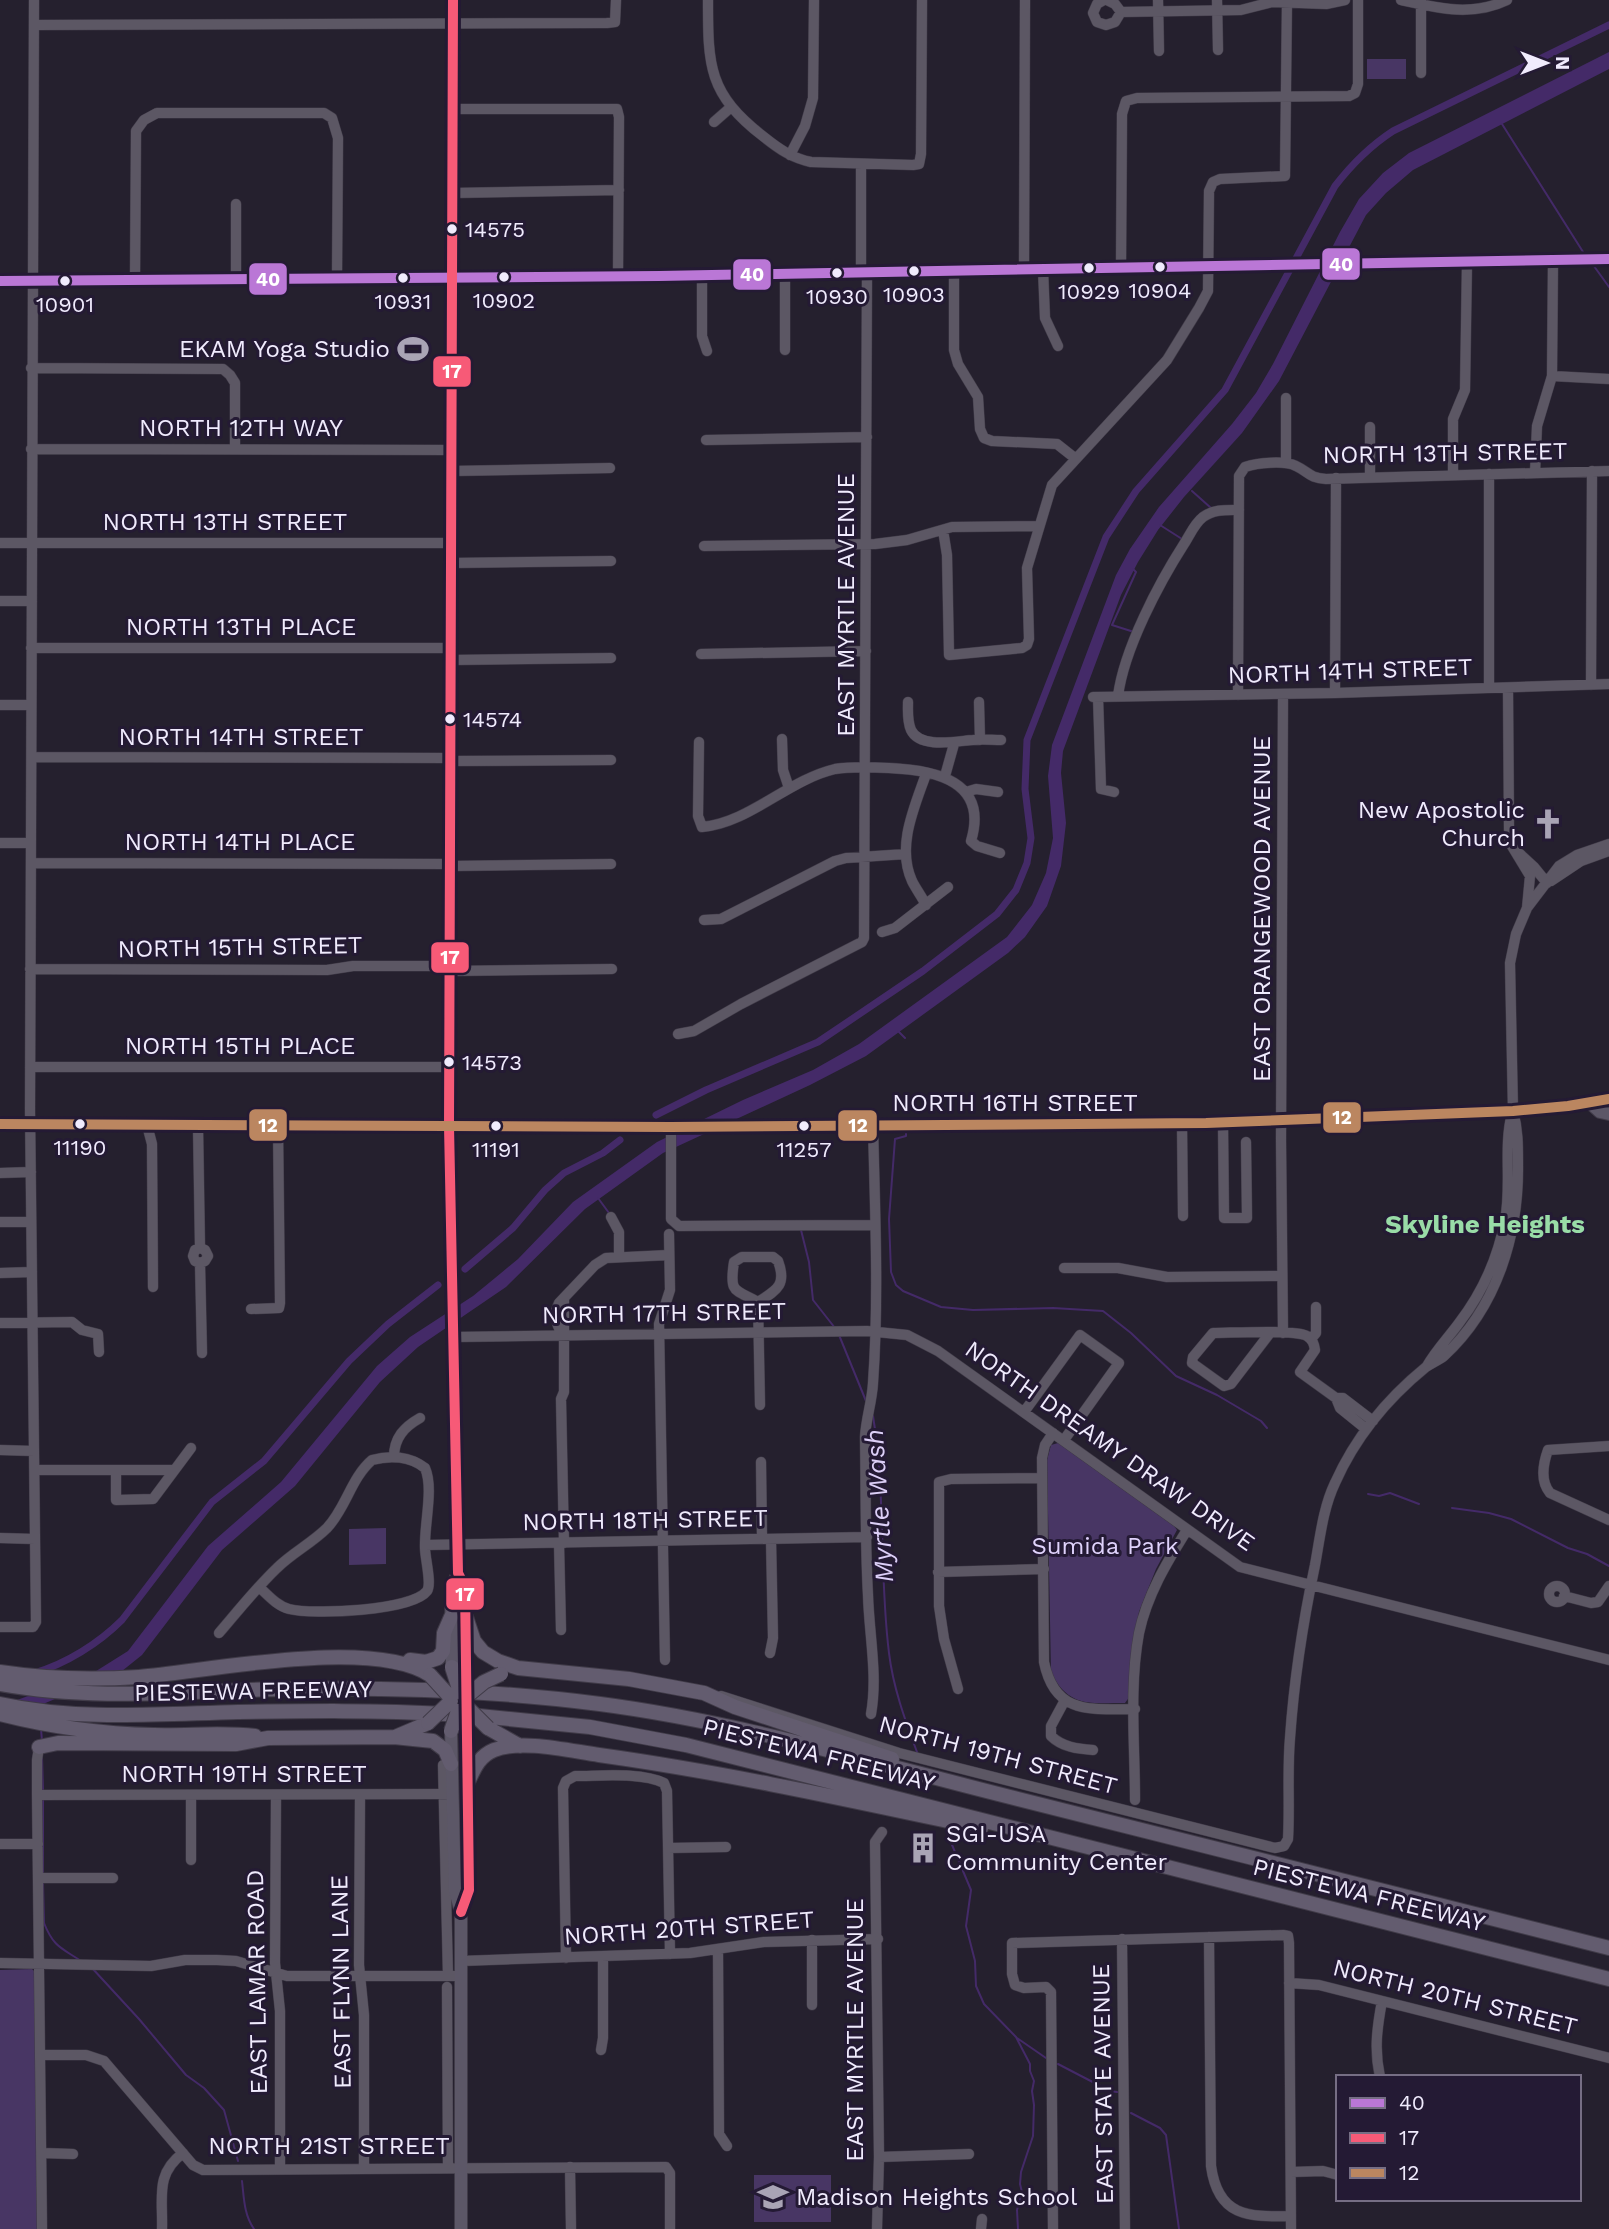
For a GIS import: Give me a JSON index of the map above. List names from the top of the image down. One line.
{"streets":{"highway":["PIESTEWA FREEWAY"],"main road":["NORTH 16TH STREET"],"street":["NORTH 12TH WAY","NORTH 13TH STREET","EAST MYRTLE AVENUE","NORTH 13TH PLACE","NORTH 14TH STREET","NORTH 14TH PLACE","EAST ORANGEWOOD AVENUE","NORTH 15TH STREET","NORTH 15TH PLACE","NORTH 17TH STREET","NORTH DREAMY DRAW DRIVE","NORTH 18TH STREET","NORTH 19TH STREET","NORTH 20TH STREET","EAST LAMAR ROAD","EAST FLYNN LANE","EAST STATE AVENUE","NORTH 21ST STREET"]},"crossings":[["EAST MYRTLE AVENUE","NORTH 20TH STREET"],["NORTH 14TH STREET","EAST ORANGEWOOD AVENUE"],["EAST ORANGEWOOD AVENUE","NORTH 16TH STREET"],["NORTH 17TH STREET","NORTH DREAMY DRAW DRIVE"],["NORTH DREAMY DRAW DRIVE","NORTH 19TH STREET"],["NORTH 19TH STREET","EAST LAMAR ROAD"],["NORTH 19TH STREET","EAST FLYNN LANE"],["EAST LAMAR ROAD","NORTH 21ST STREET"],["EAST FLYNN LANE","NORTH 21ST STREET"]],"districts":["Skyline Heights"],"water":["Myrtle Wash"],"parks":["Sumida Park"],"places":{"other":["14575","10904","10929","10903","10930","10902","10931","10901","14574","14573","11190","11191","11257"],"sports":["EKAM Yoga Studio"],"church":["New Apostolic Church"],"building":["SGI-USA Community Center"],"school or university":["Madison Heights School"]},"lines":["transit line 17","transit line 40","transit line 12"],"legend":["40","17","12"],"north":"right"}
